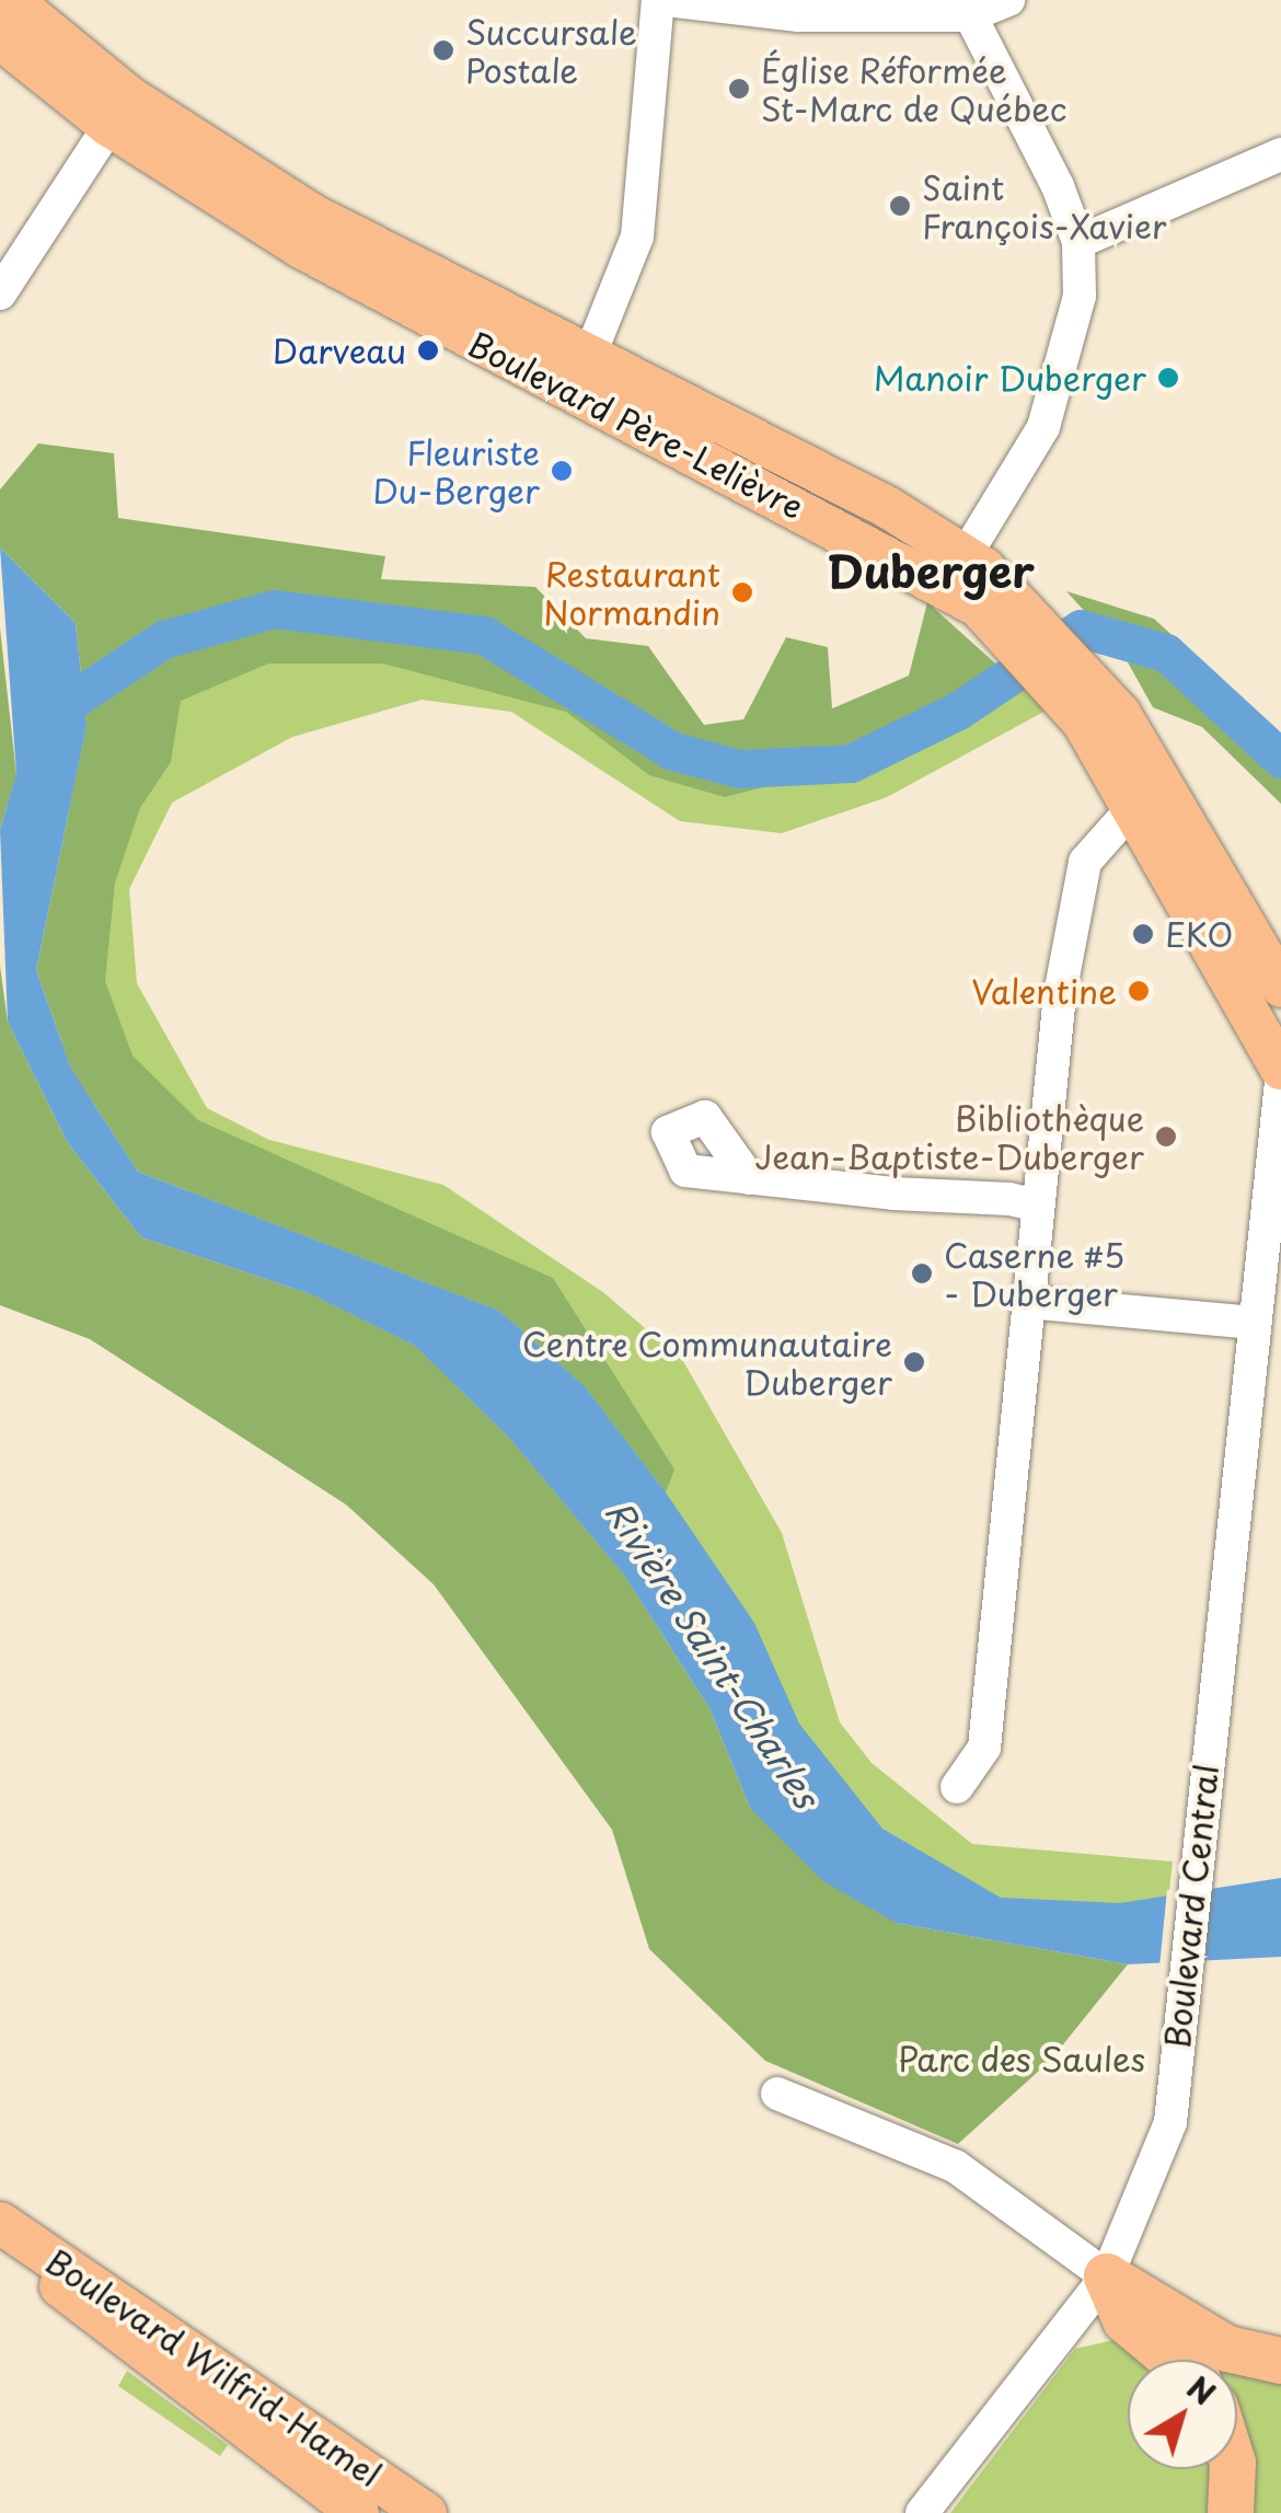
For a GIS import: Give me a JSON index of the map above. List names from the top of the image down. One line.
{"streets":{"main road":["Boulevard Père-Lelièvre","Boulevard Wilfrid-Hamel"],"street":["Boulevard Central"]},"districts":["Duberger"],"water":["Rivière Saint-Charles"],"parks":["Parc des Saules"],"places":["Succursale Postale","Église Réformée St-Marc de Québec","Saint François-Xavier","Darveau","Manoir Duberger","Fleuriste Du-Berger","Restaurant Normandin","EKO","Valentine","Bibliothèque Jean-Baptiste-Duberger","Caserne #5 - Duberger","Centre Communautaire Duberger"],"north":"top right"}
